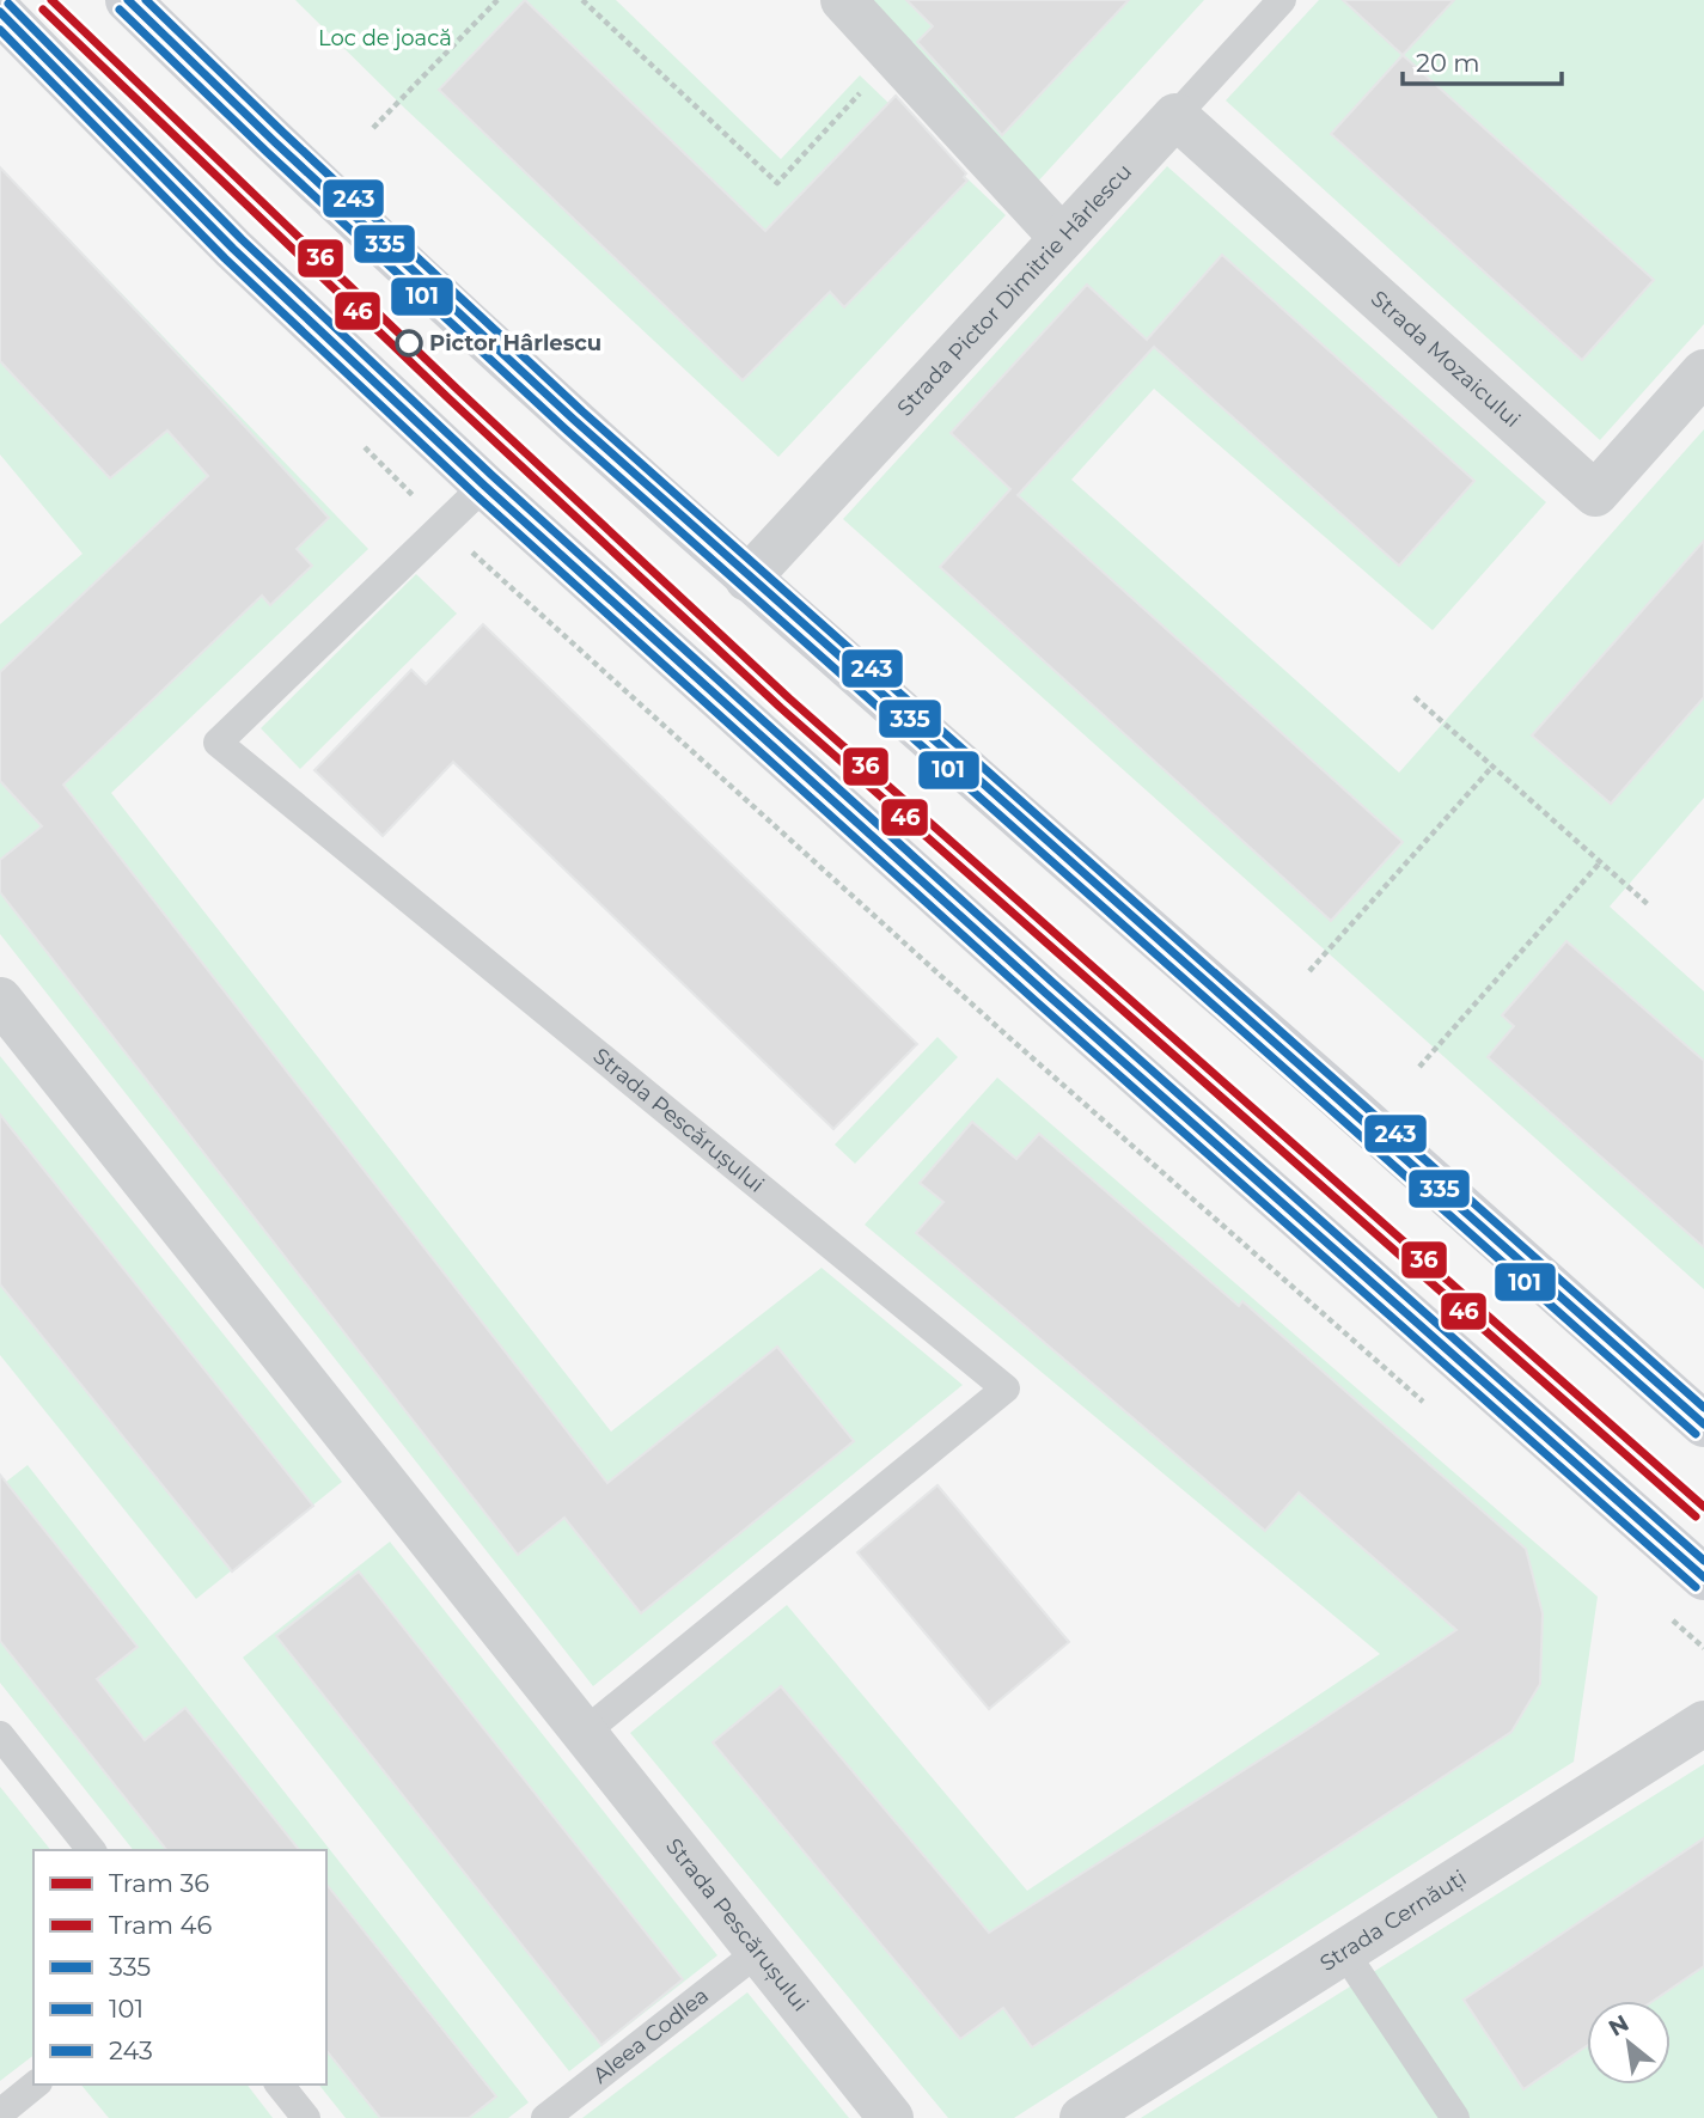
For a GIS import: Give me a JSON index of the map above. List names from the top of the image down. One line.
{"streets":{"street":["Strada Pictor Dimitrie Hârlescu","Strada Mozaicului","Strada Pescărușului","Strada Cernăuți"],"lane":["Aleea Codlea"]},"crossings":[["Strada Pictor Dimitrie Hârlescu","Strada Mozaicului"],["Strada Pescărușului","Aleea Codlea"]],"parks":["Loc de joacă"],"places":["Pictor Hârlescu"],"lines":["tram line 36","transit line 335","transit line 243","tram line 46","transit line 101"],"legend":["Tram 36","Tram 46","335","101","243"],"scale_bar":"20 m","north":"top left"}
